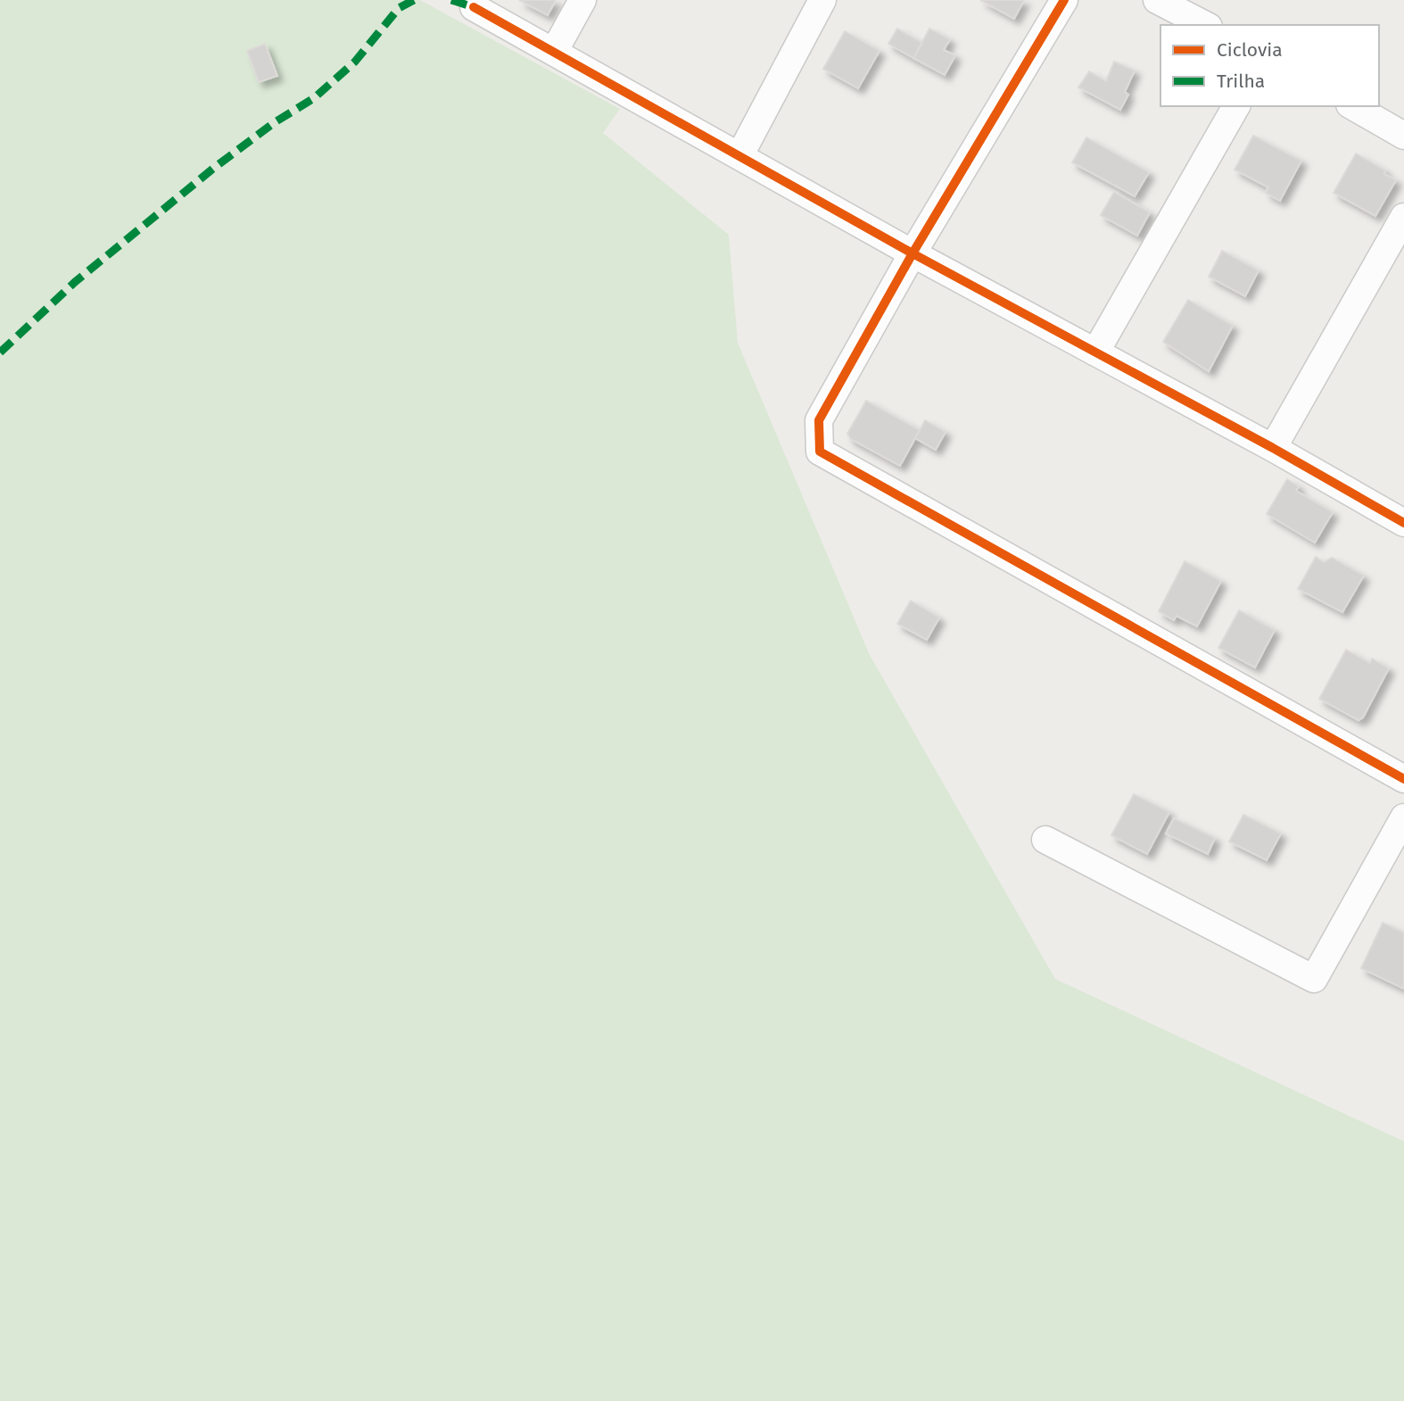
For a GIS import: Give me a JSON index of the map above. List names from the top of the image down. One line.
{"legend":["Ciclovia","Trilha"]}
